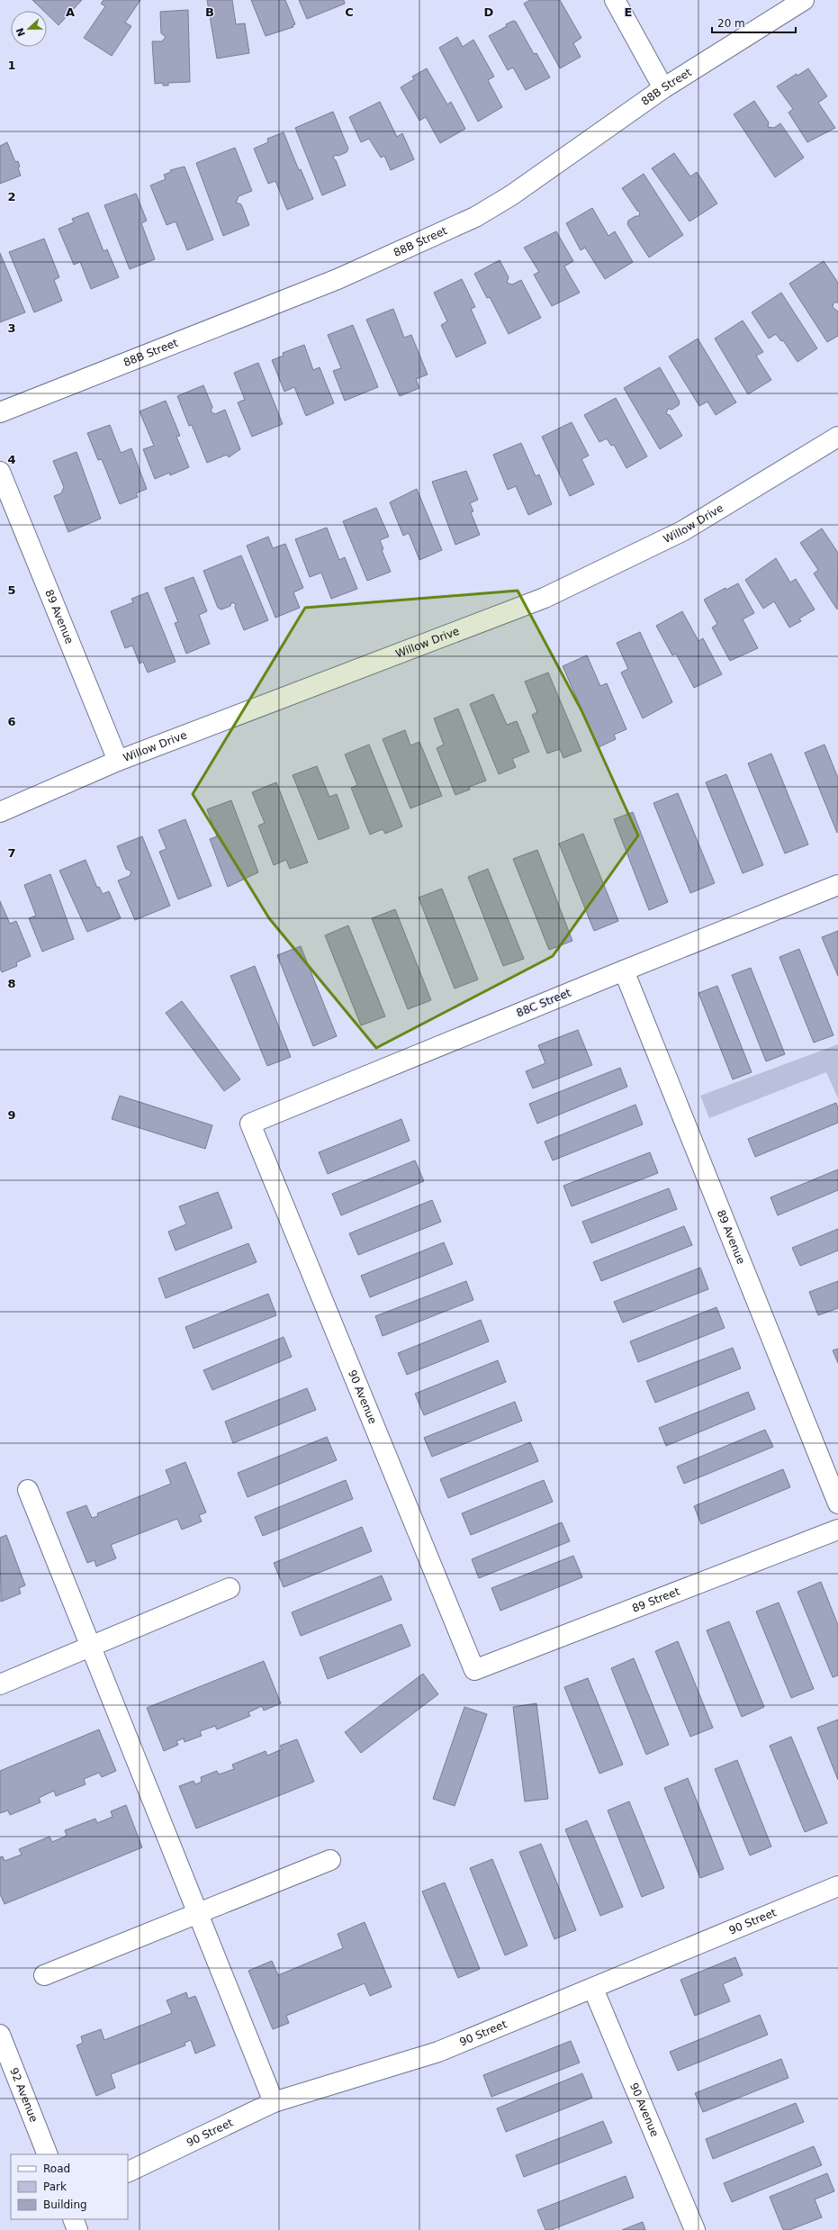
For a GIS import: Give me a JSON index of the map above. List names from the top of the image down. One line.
{"streets":{"street":["88B Street","Willow Drive","89 Avenue","88C Street","90 Avenue","89 Street","90 Street","92 Avenue"]},"crossings":[["Willow Drive","89 Avenue"],["89 Avenue","88C Street"],["88C Street","90 Avenue"],["90 Avenue","89 Street"],["90 Avenue","90 Street"]],"legend":["Road","Park","Building"],"scale_bar":"20 m","north":"left","grid":{"columns":["A","B","C","D","E"],"rows":["1","2","3","4","5","6","7","8","9"]}}
